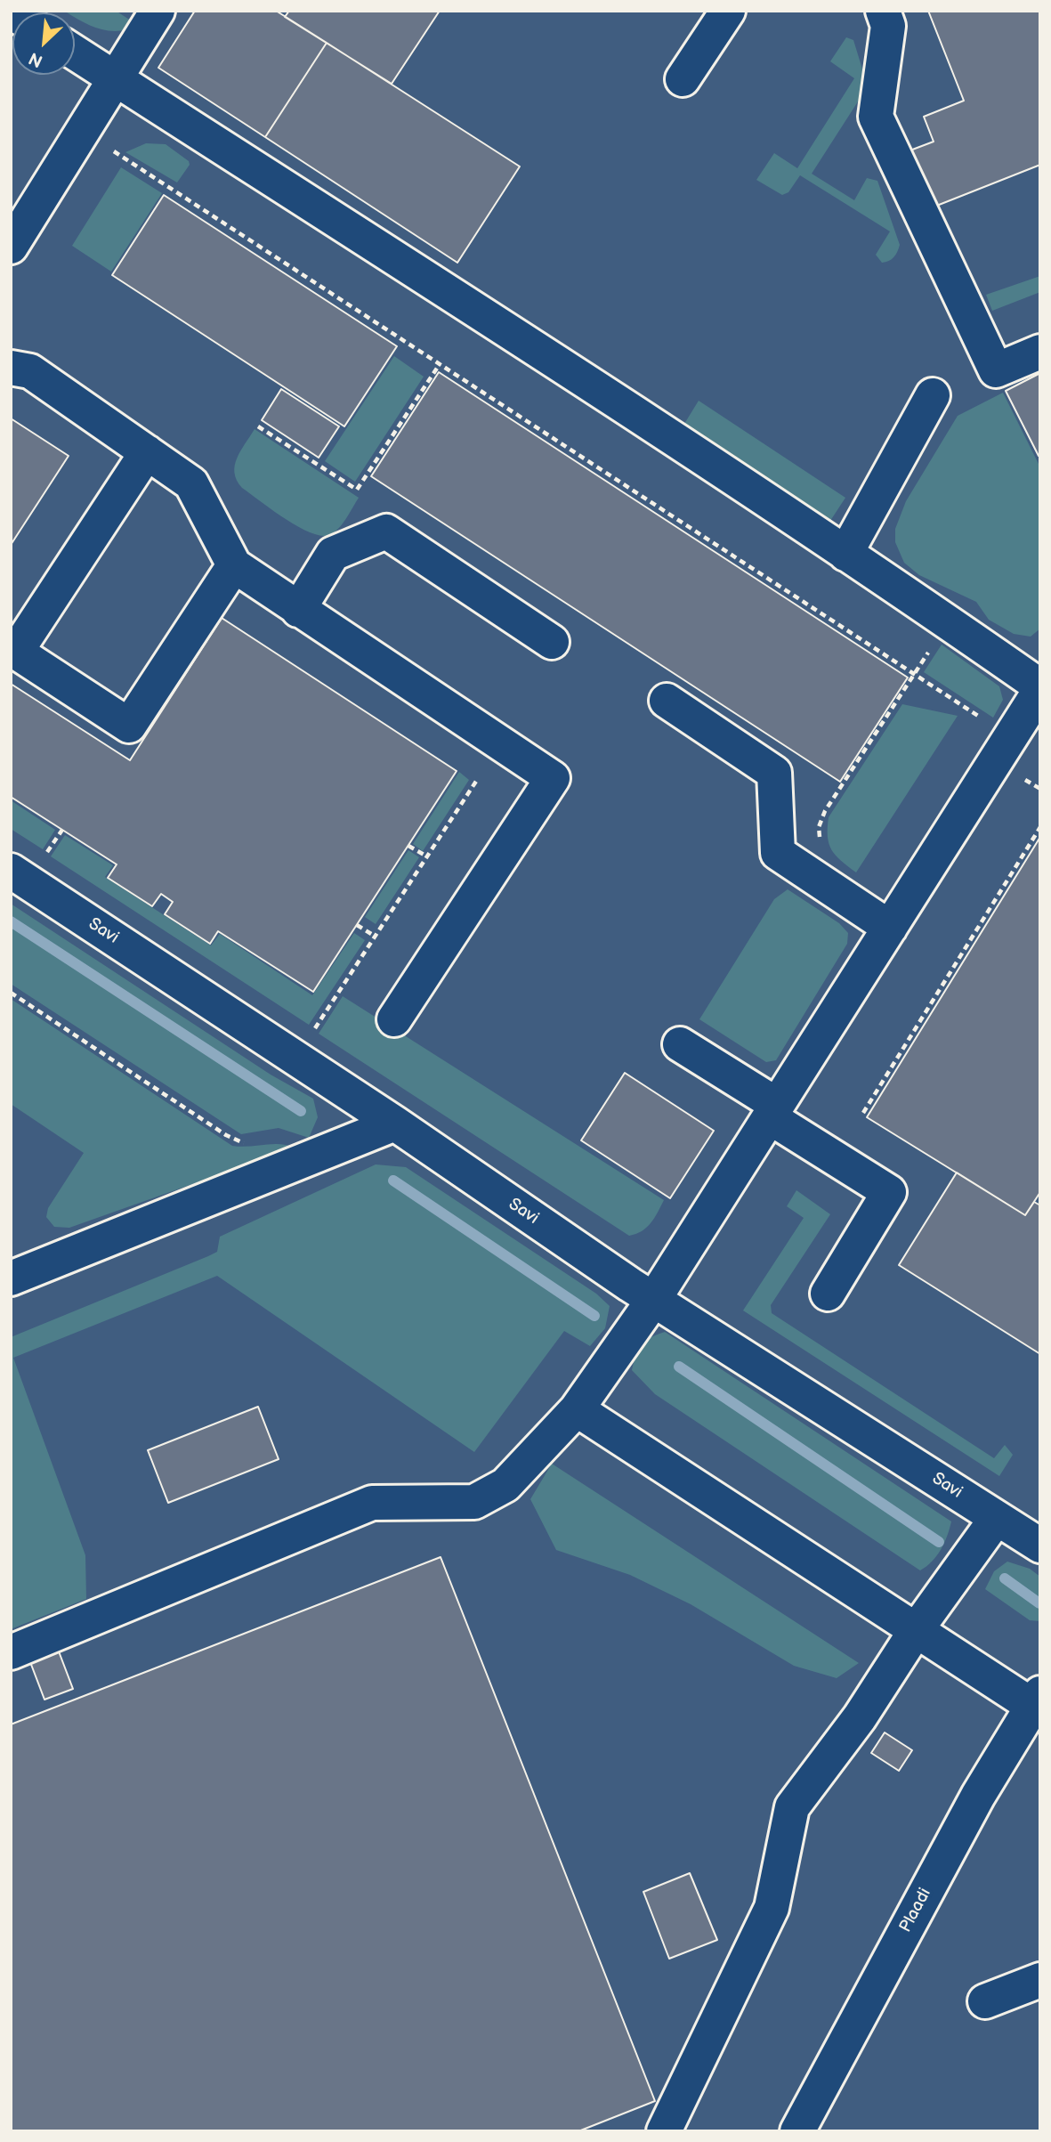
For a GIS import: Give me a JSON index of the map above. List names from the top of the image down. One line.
{"streets":{"street":["Savi","Plaadi"]},"north":"bottom left"}
